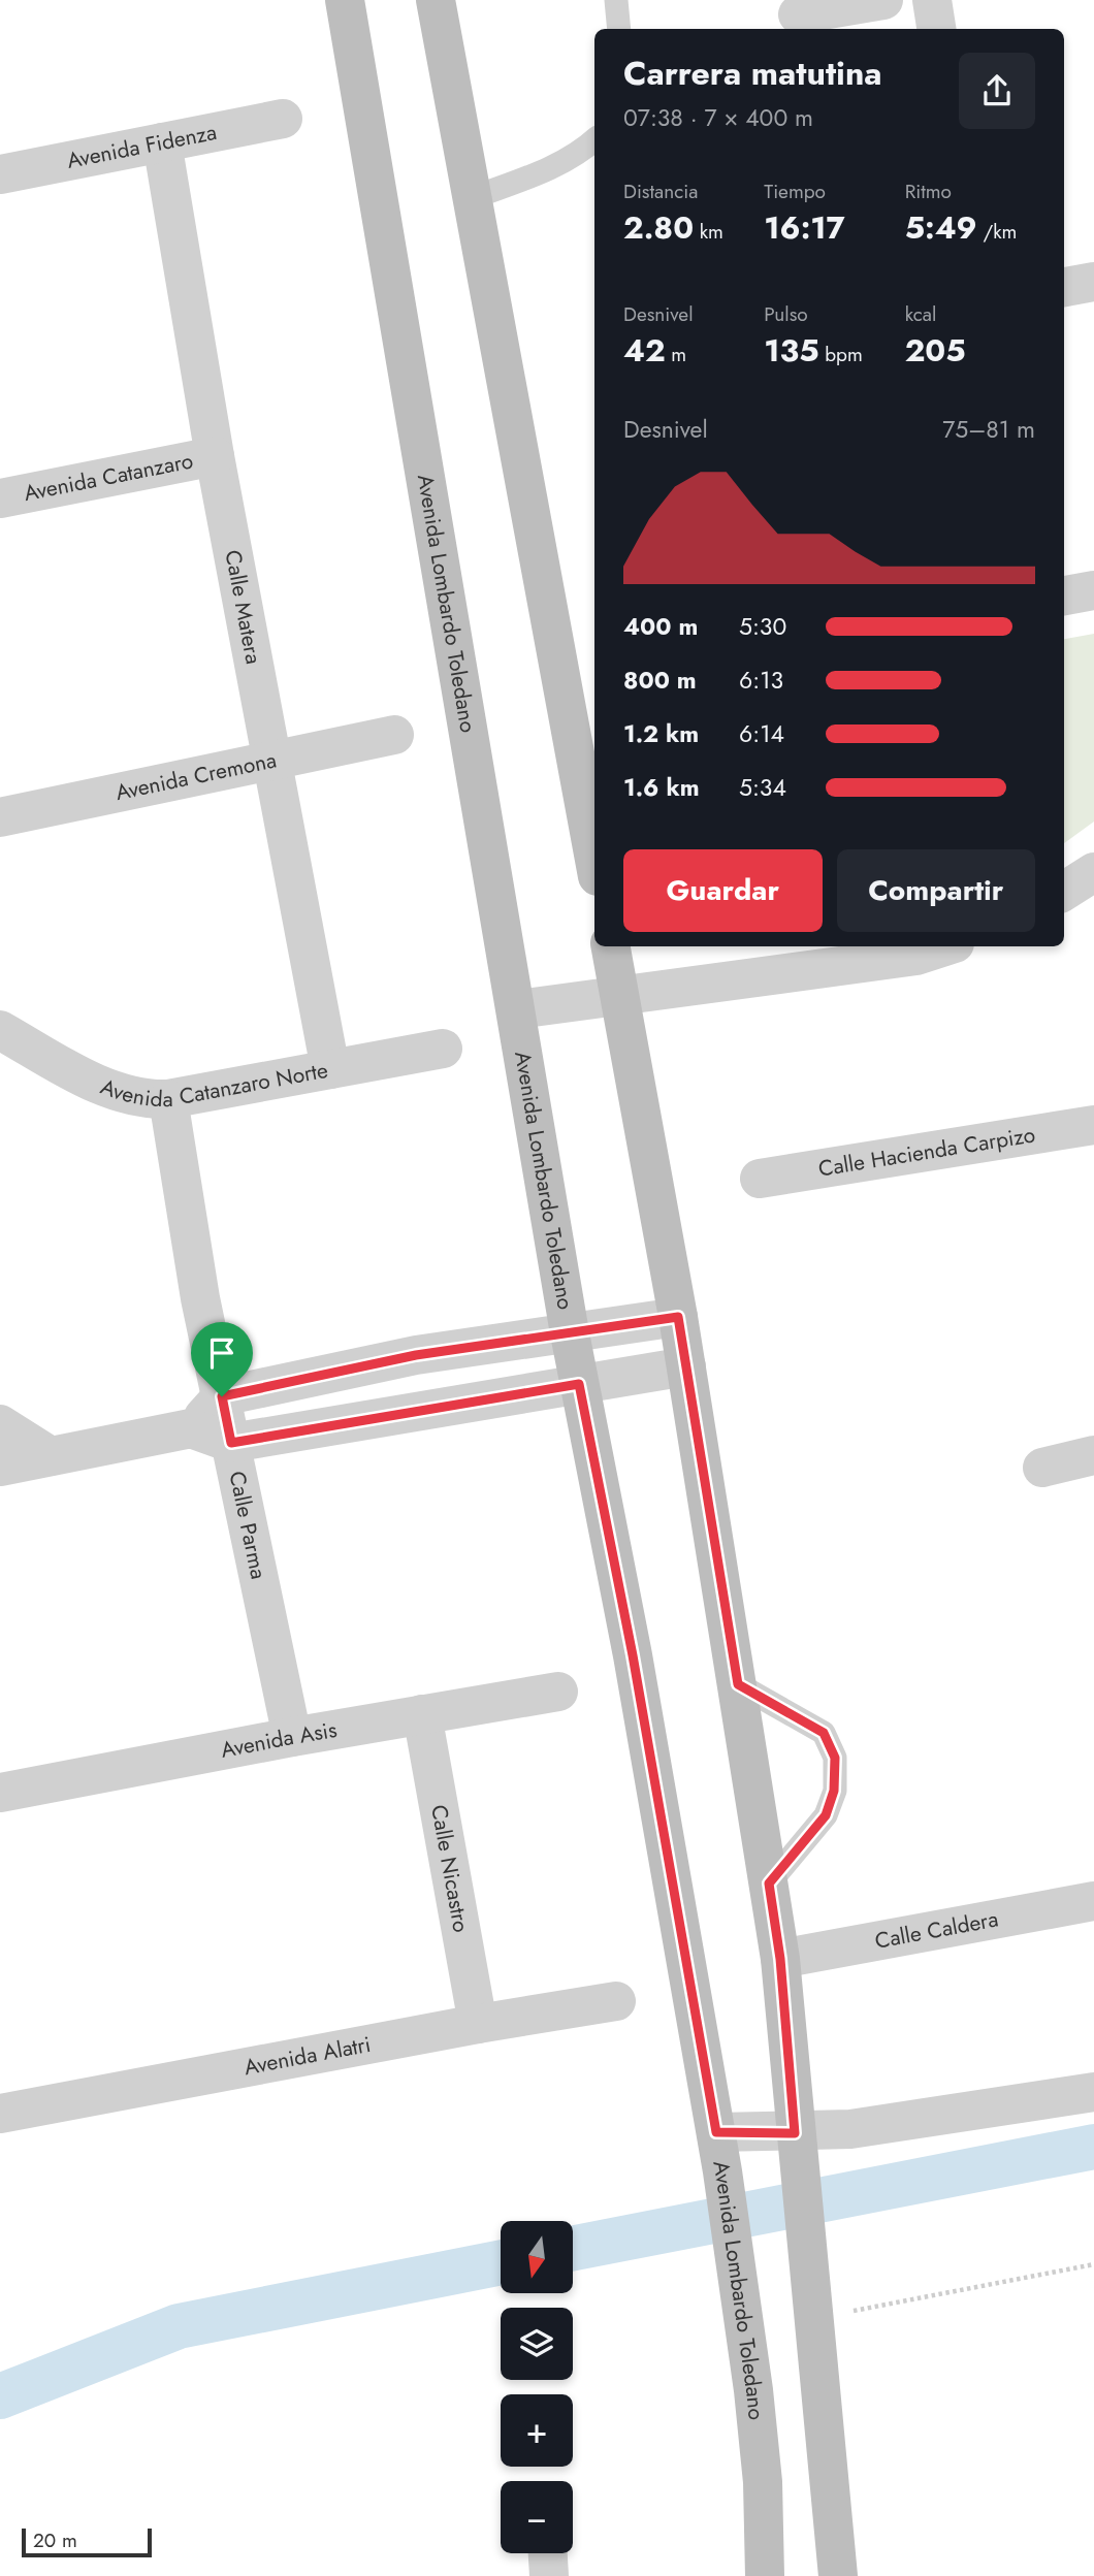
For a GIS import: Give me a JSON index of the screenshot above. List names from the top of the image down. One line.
{"streets":{"main road":["Avenida Lombardo Toledano"],"street":["Avenida Fidenza","Avenida Catanzaro","Calle Matera","Avenida Cremona","Avenida Catanzaro Norte","Calle Hacienda Carpizo","Calle Parma","Avenida Asis","Calle Nicastro","Calle Caldera","Avenida Alatri"]},"crossings":[["Avenida Fidenza","Calle Matera"],["Avenida Catanzaro","Calle Matera"],["Calle Matera","Avenida Cremona"],["Calle Matera","Avenida Catanzaro Norte"],["Avenida Catanzaro Norte","Calle Parma"],["Calle Parma","Avenida Asis"],["Avenida Asis","Calle Nicastro"],["Calle Nicastro","Avenida Alatri"]],"scale_bar":"20 m","north":"bottom","page":{"heading":["Carrera matutina","07:38 · 7 × 400 m"],"stats":[["Distancia","2.80 km"],["Tiempo","16:17"],["Ritmo","5:49 /km"],["Desnivel","42 m"],["Pulso","135 bpm"],["kcal","205"]],"chart":["Desnivel","75–81 m"],"list":[{"name":"400 m","note":"5:30"},{"name":"800 m","note":"6:13"},{"name":"1.2 km","note":"6:14"},{"name":"1.6 km","note":"5:34"}],"buttons":["Guardar","Compartir"],"map_buttons":["+","−"],"scale":"20 m"}}
